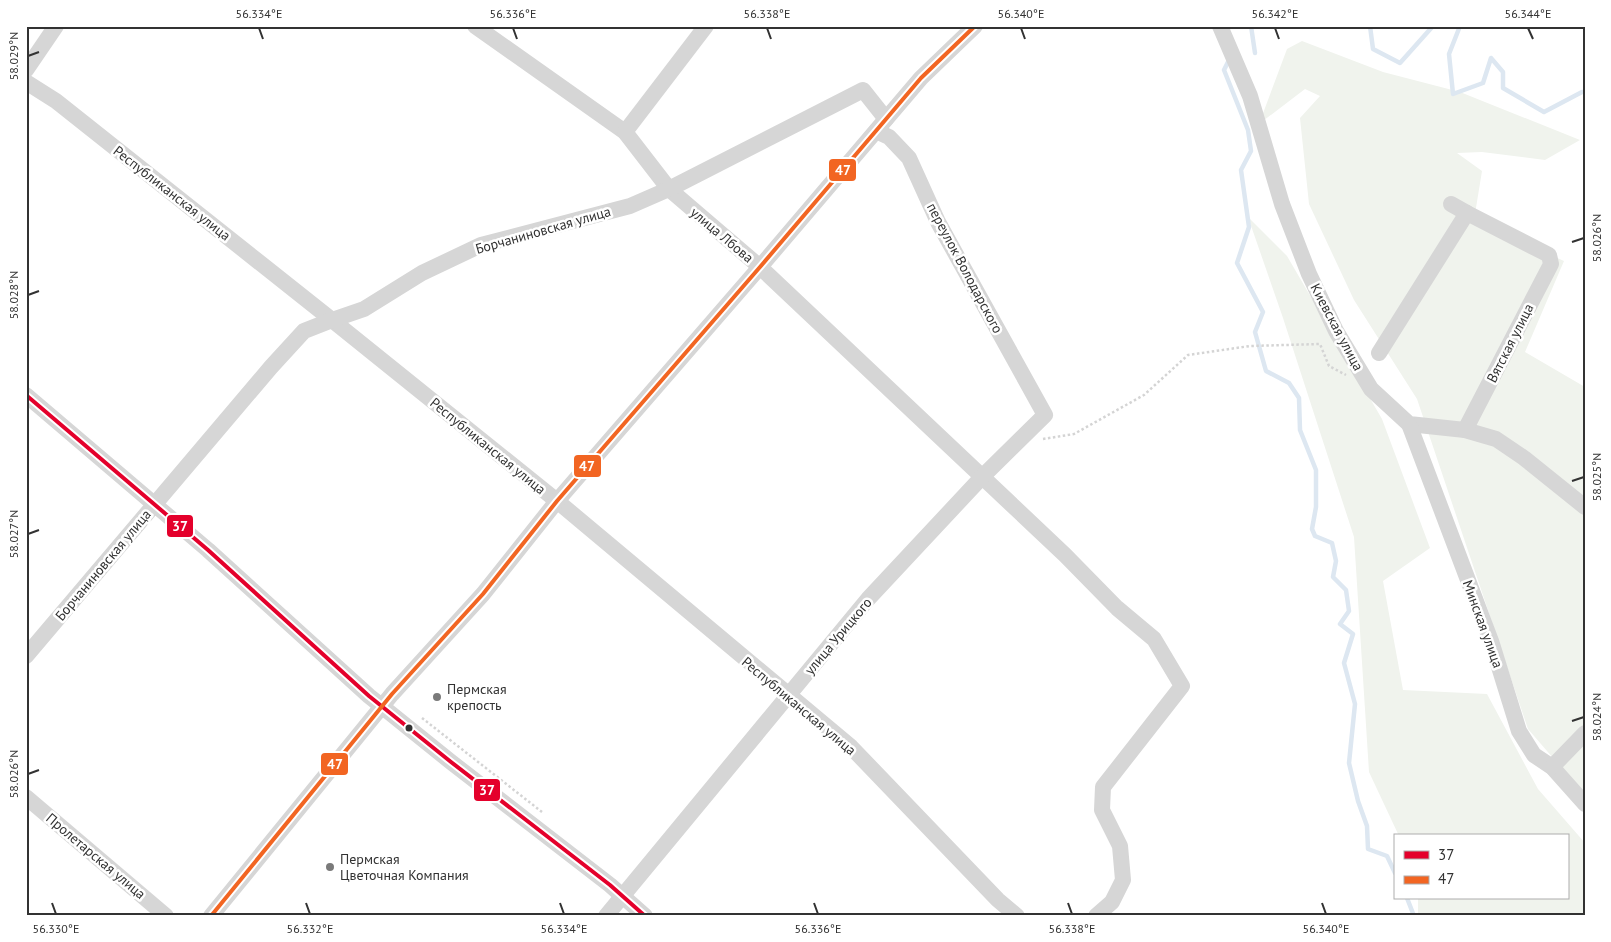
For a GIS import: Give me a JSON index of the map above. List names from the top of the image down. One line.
{"streets":{"street":["Республиканская улица","Борчаниновская улица","улица Лбова","переулок Володарского","Киевская улица","Вятская улица","Минская улица","улица Урицкого","Пролетарская улица"]},"crossings":[["Республиканская улица","Борчаниновская улица"],["Республиканская улица","улица Урицкого"],["Борчаниновская улица","улица Лбова"],["Борчаниновская улица","переулок Володарского"],["улица Лбова","улица Урицкого"],["переулок Володарского","улица Урицкого"],["Киевская улица","Минская улица"]],"places":["Пермская крепость","Пермская Цветочная Компания"],"lines":["transit line 47","transit line 37"],"legend":["37","47"],"coordinates":["56.334°E","56.336°E","56.338°E","56.340°E","56.342°E","56.344°E","58.029°N","58.026°N","58.028°N","58.025°N","58.027°N","58.024°N","56.330°E","56.332°E"]}
